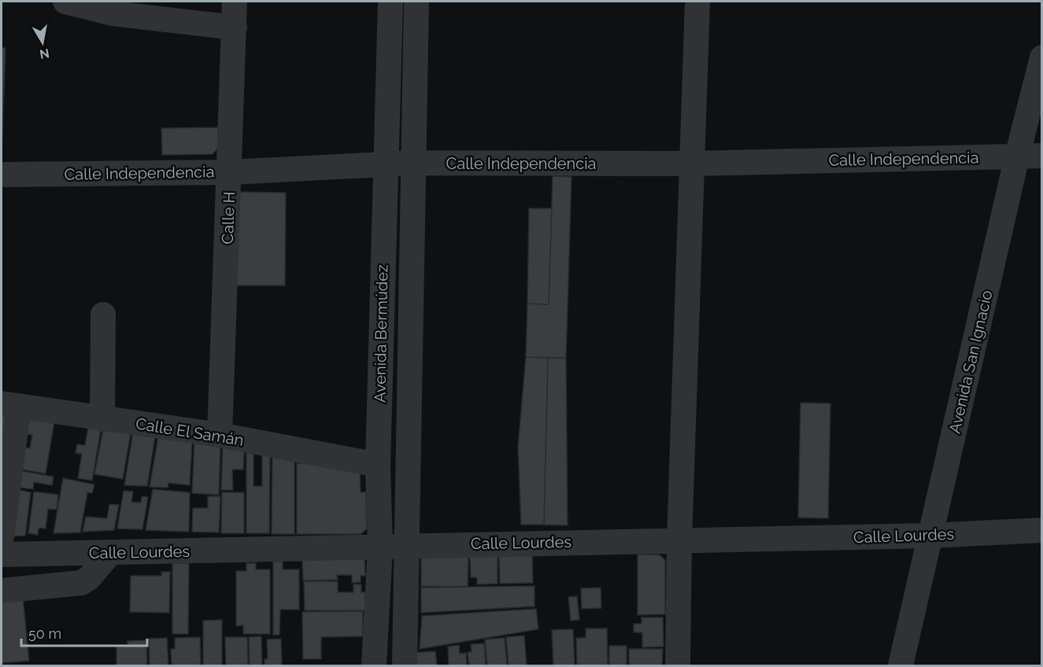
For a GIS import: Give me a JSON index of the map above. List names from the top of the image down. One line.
{"streets":{"street":["Calle Independencia","Calle H","Avenida Bermúdez","Avenida San Ignacio","Calle El Samán","Calle Lourdes"]},"crossings":[["Calle Independencia","Calle H"],["Calle Independencia","Avenida Bermúdez"],["Calle Independencia","Avenida San Ignacio"],["Calle H","Calle El Samán"],["Avenida Bermúdez","Calle El Samán"],["Avenida Bermúdez","Calle Lourdes"],["Avenida San Ignacio","Calle Lourdes"]],"scale_bar":"50 m","north":"bottom"}
